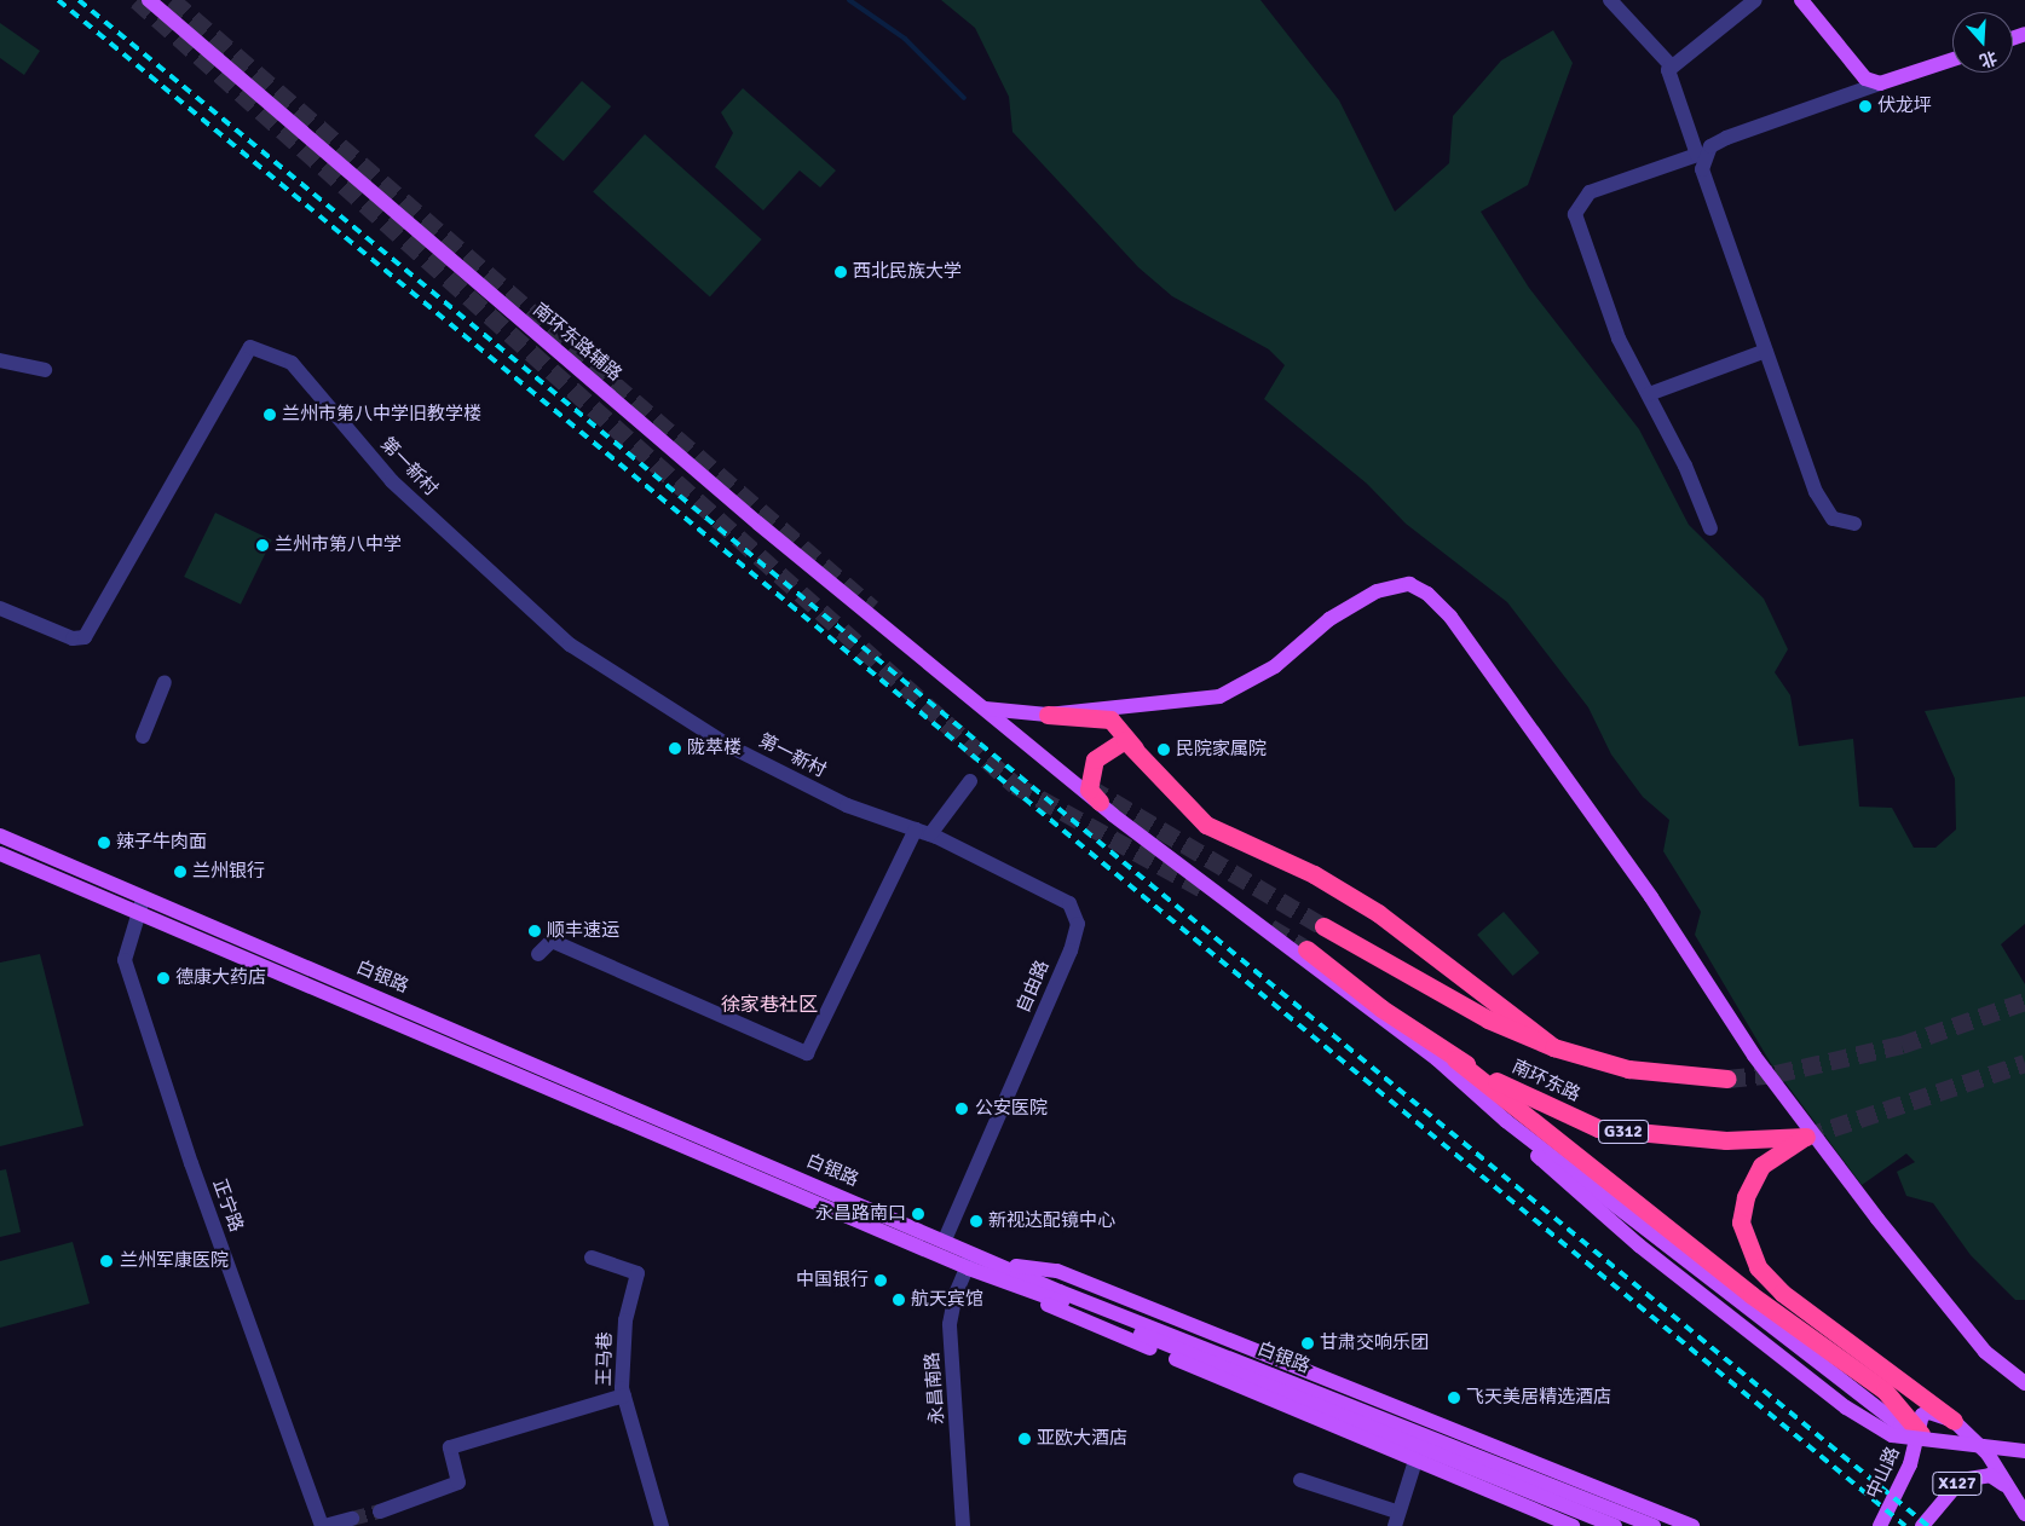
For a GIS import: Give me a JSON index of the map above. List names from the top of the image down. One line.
{"streets":{"highway":["南环东路","G312"],"main road":["南环东路辅路","白银路","中山路","X127"],"street":["第一新村","自由路","正宁路","王马巷","永昌南路"]},"crossings":[["第一新村","自由路"],["白银路","自由路"],["白银路","正宁路"],["白银路","永昌南路"],["南环东路","中山路"]],"districts":["徐家巷社区"],"places":["伏龙坪","西北民族大学","兰州市第八中学旧教学楼","兰州市第八中学","陇萃楼","民院家属院","辣子牛肉面","兰州银行","顺丰速运","德康大药店","公安医院","永昌路南口","新视达配镜中心","兰州军康医院","中国银行","航天宾馆","甘肃交响乐团","飞天美居精选酒店","亚欧大酒店"],"north":"bottom"}
